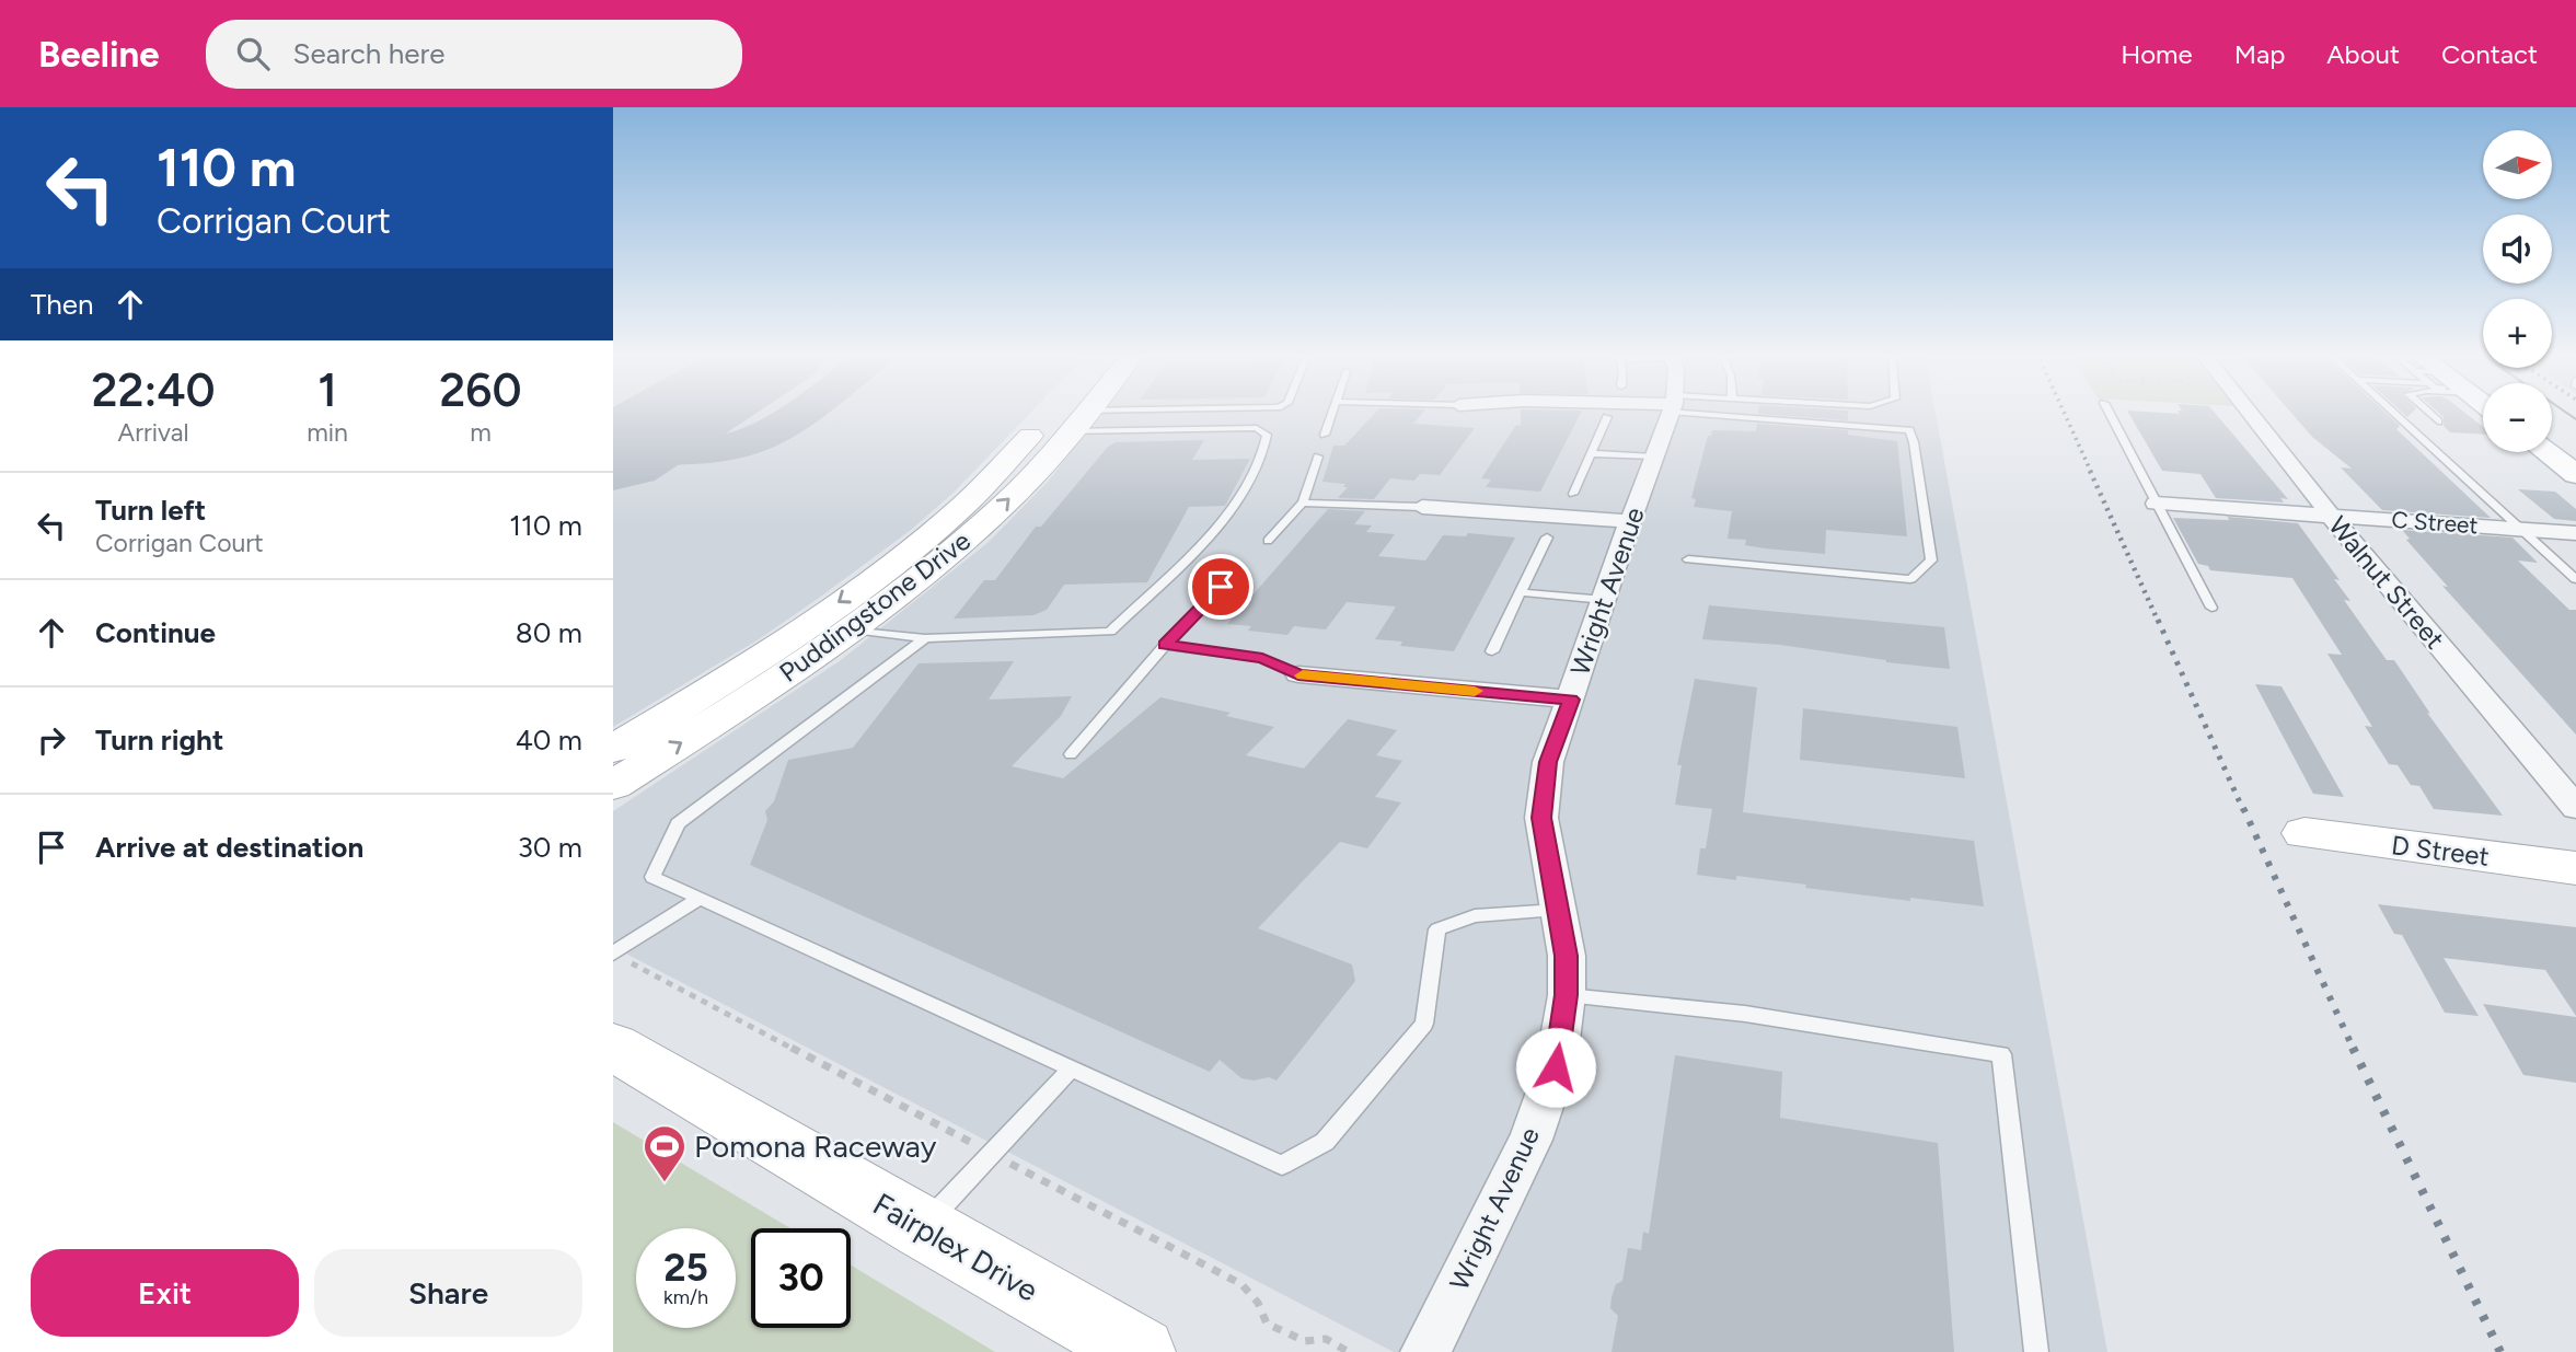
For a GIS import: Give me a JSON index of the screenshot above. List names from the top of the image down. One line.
{"streets":{"street":["C Street","Walnut Street","Wright Avenue","Puddingstone Drive","D Street","Fairplex Drive"]},"crossings":[["C Street","Walnut Street"]],"places":{"sports":["Pomona Raceway"]},"north":"right","page":{"header":"Beeline","search":"Search here","nav":["Home","Map","About","Contact"],"turn":["110 m","Corrigan Court"],"map_buttons":["+","−"],"then":"Then","eta":["22:40","Arrival","1","min","260","m"],"list":[{"name":"Turn left","note":"Corrigan Court","value":"110 m"},{"name":"Continue","value":"80 m"},{"name":"Turn right","value":"40 m"},{"name":"Arrive at destination","value":"30 m"}],"speed":"25 km/h","limit":"30","buttons":["Exit","Share"]}}
